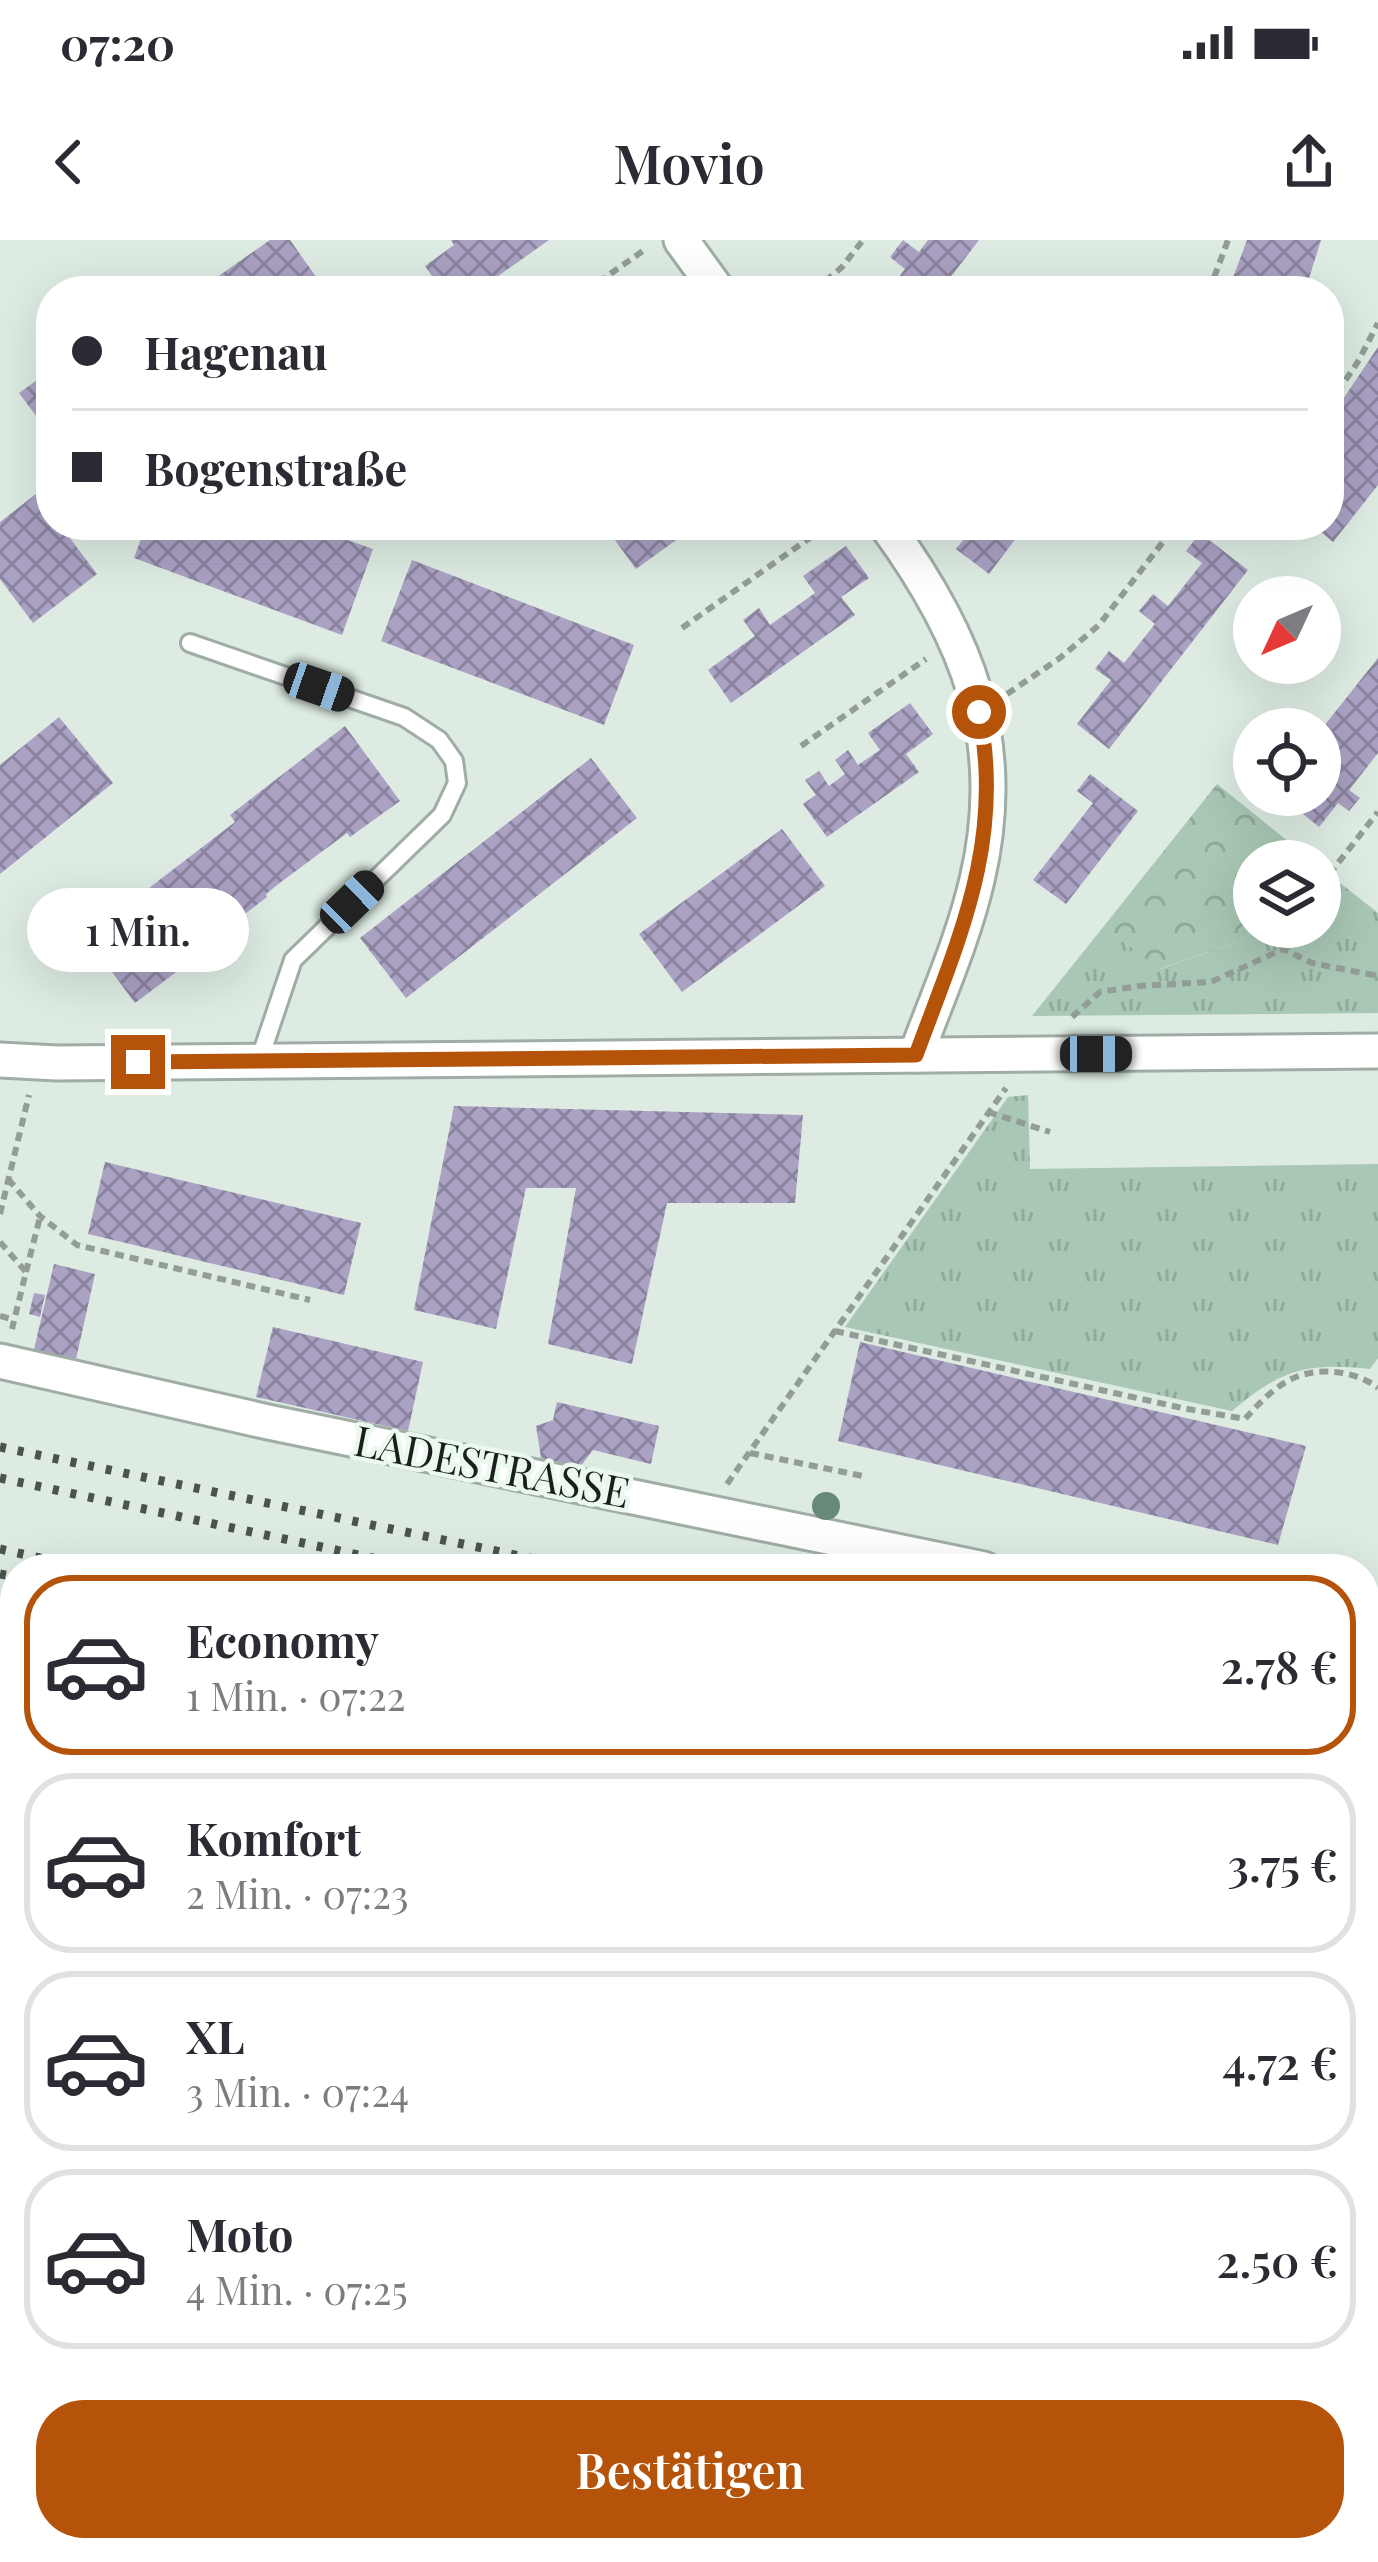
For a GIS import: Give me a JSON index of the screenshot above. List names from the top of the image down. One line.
{"streets":{"street":["LADESTRASSE"]},"north":"bottom left","page":{"status":"07:20","header":"Movio","banner":["Hagenau","Bogenstraße"],"bubble":"1 Min.","list":[{"name":"Economy","note":"1 Min. · 07:22","value":"2.78 €"},{"name":"Komfort","note":"2 Min. · 07:23","value":"3.75 €"},{"name":"XL","note":"3 Min. · 07:24","value":"4.72 €"},{"name":"Moto","note":"4 Min. · 07:25","value":"2.50 €"}],"buttons":"Bestätigen"}}
